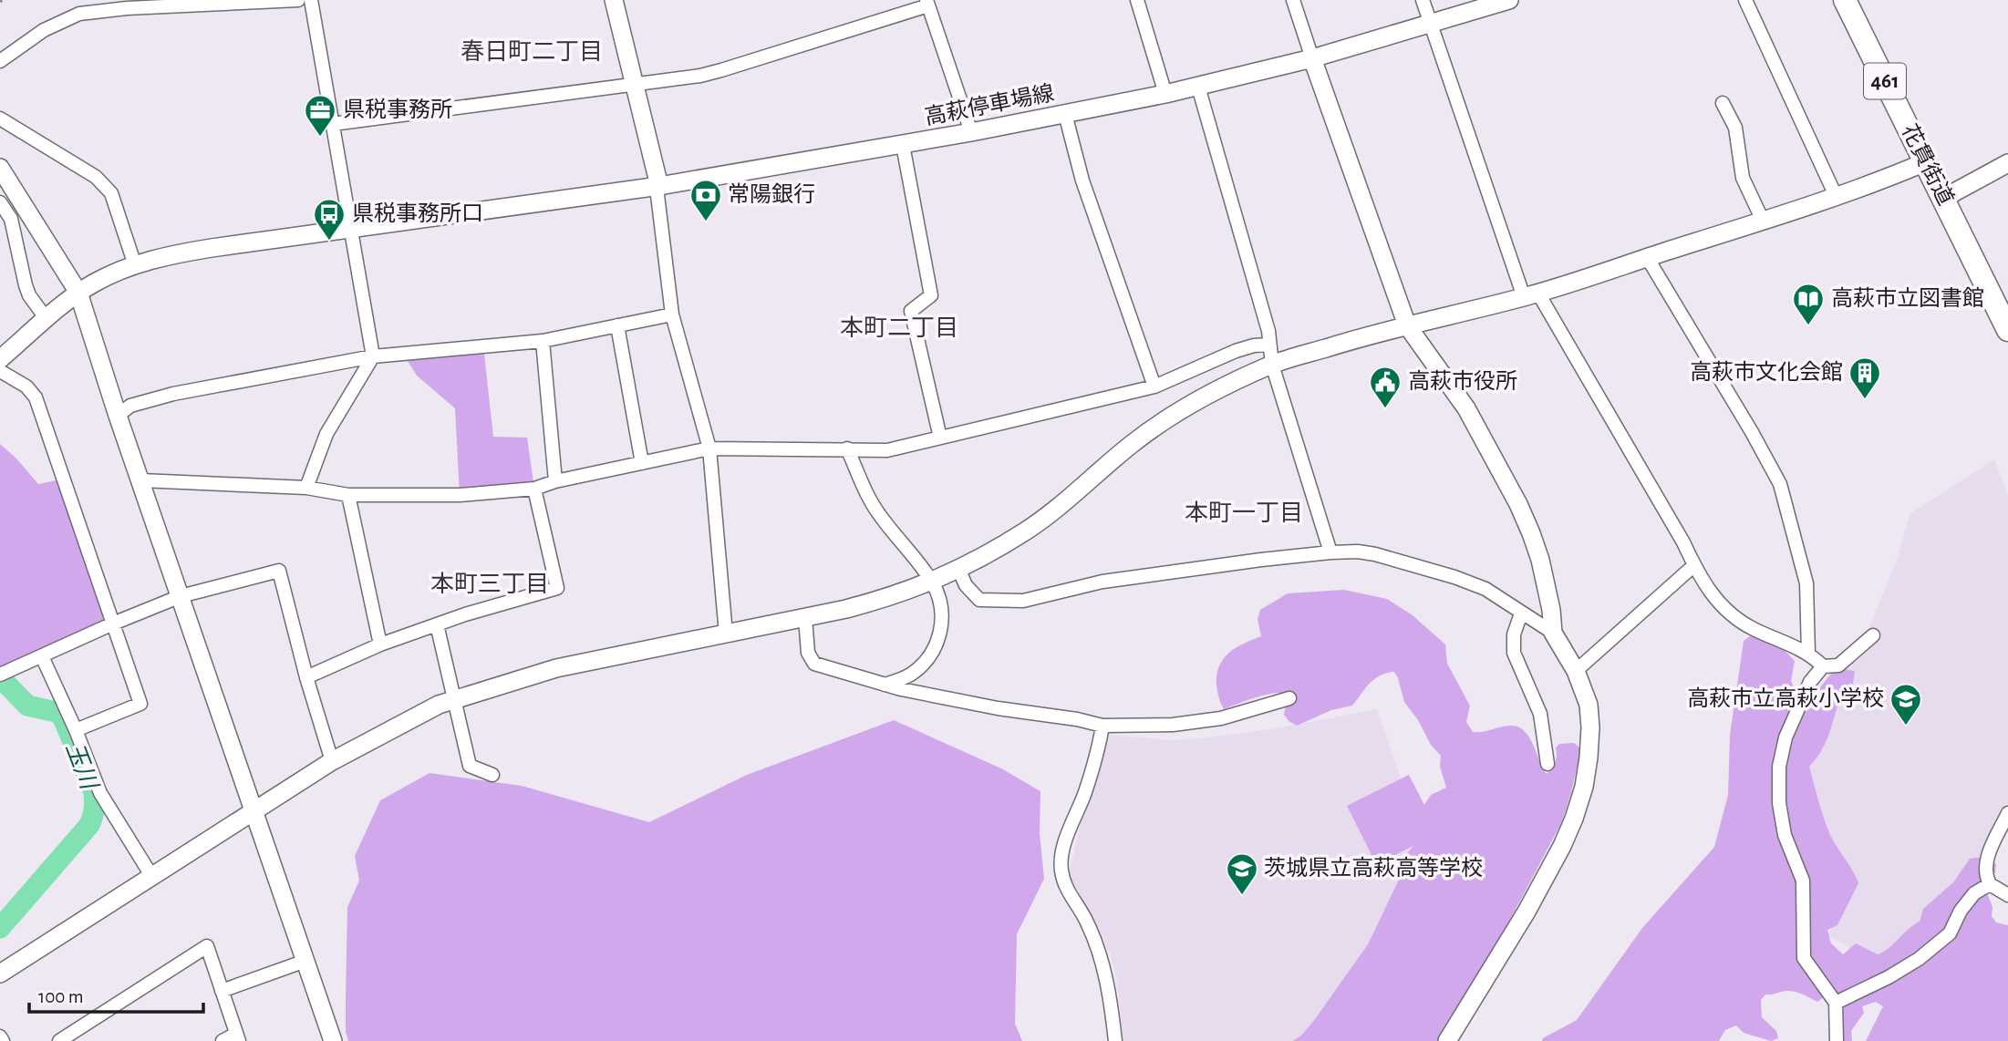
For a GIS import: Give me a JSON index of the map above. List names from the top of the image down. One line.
{"streets":{"highway":["461","花貫街道"],"street":["高萩停車場線"]},"districts":["春日町二丁目","本町二丁目","本町一丁目","本町三丁目"],"water":["玉川"],"places":{"office":["県税事務所"],"bank":["常陽銀行"],"bus stop":["県税事務所口"],"library":["高萩市立図書館"],"building":["高萩市文化会館"],"public building":["高萩市役所"],"school or university":["高萩市立高萩小学校","茨城県立高萩高等学校"]},"scale_bar":"100 m"}
